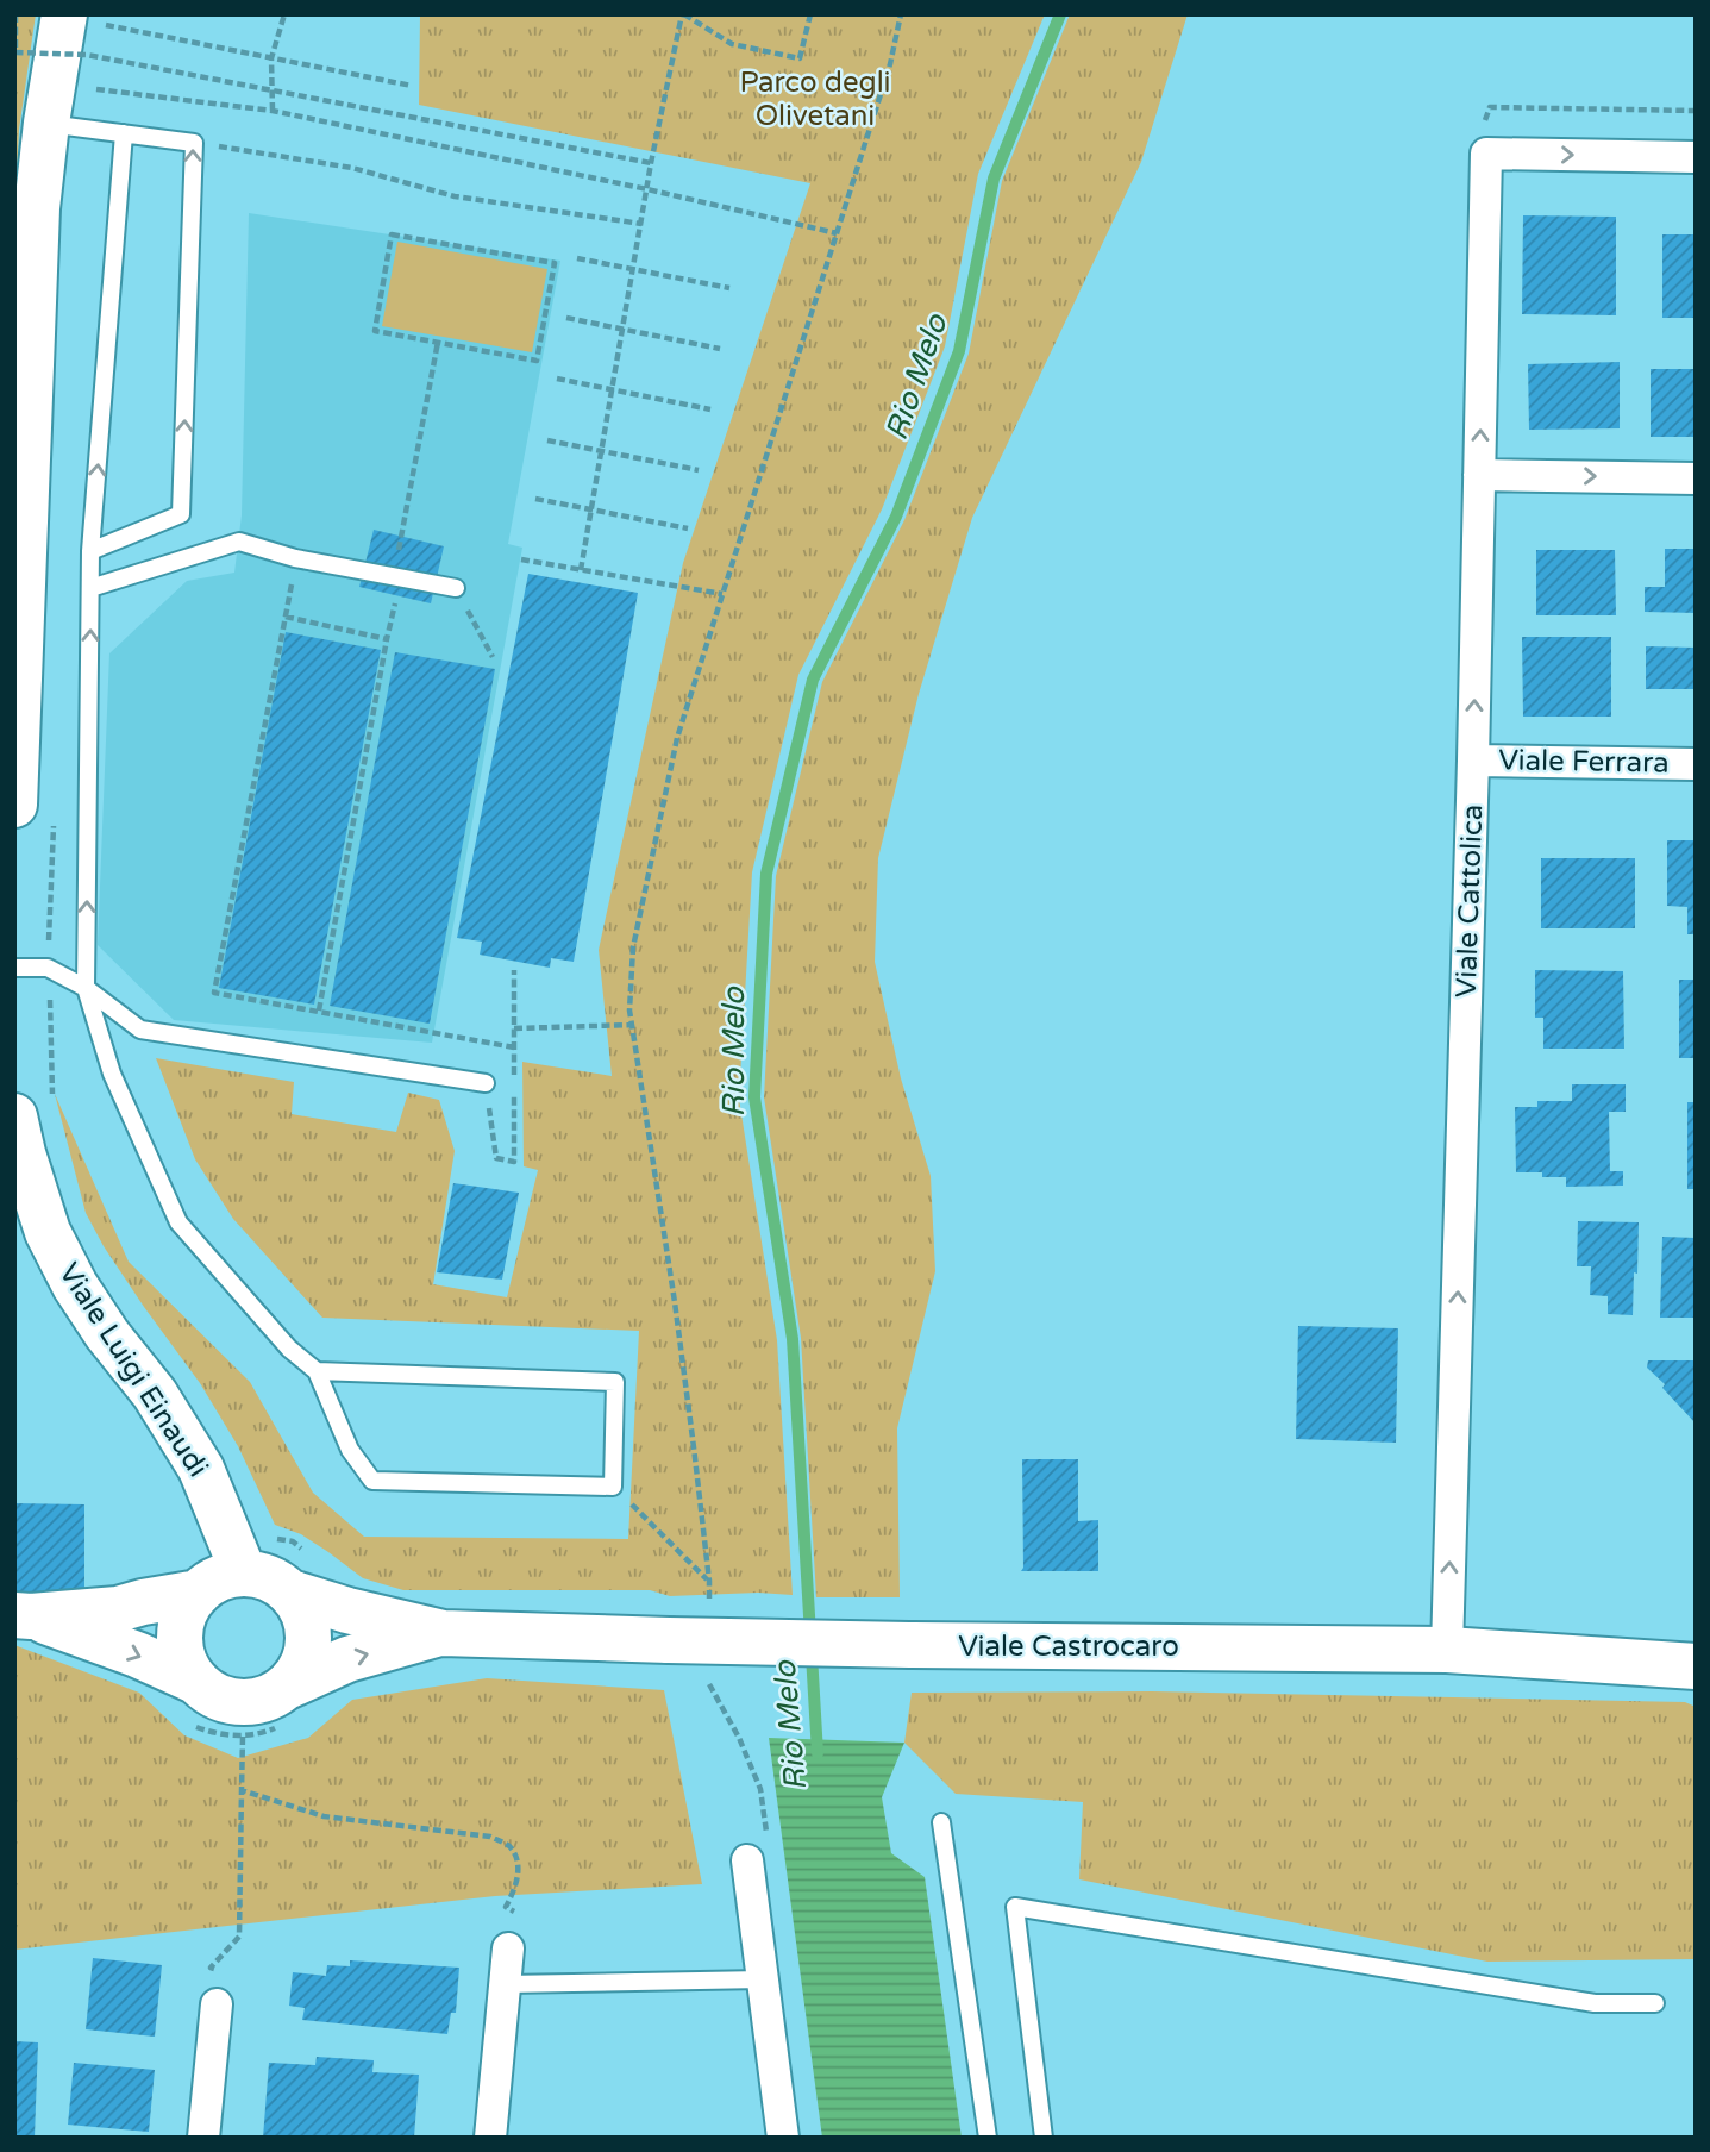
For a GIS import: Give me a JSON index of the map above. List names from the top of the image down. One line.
{"streets":{"street":["Viale Ferrara","Viale Cattolica","Viale Luigi Einaudi","Viale Castrocaro"]},"crossings":[["Viale Ferrara","Viale Cattolica"],["Viale Cattolica","Viale Castrocaro"],["Viale Luigi Einaudi","Viale Castrocaro"]],"one_way":["Viale Cattolica"],"water":["Rio Melo"],"parks":["Parco degli Olivetani"]}
